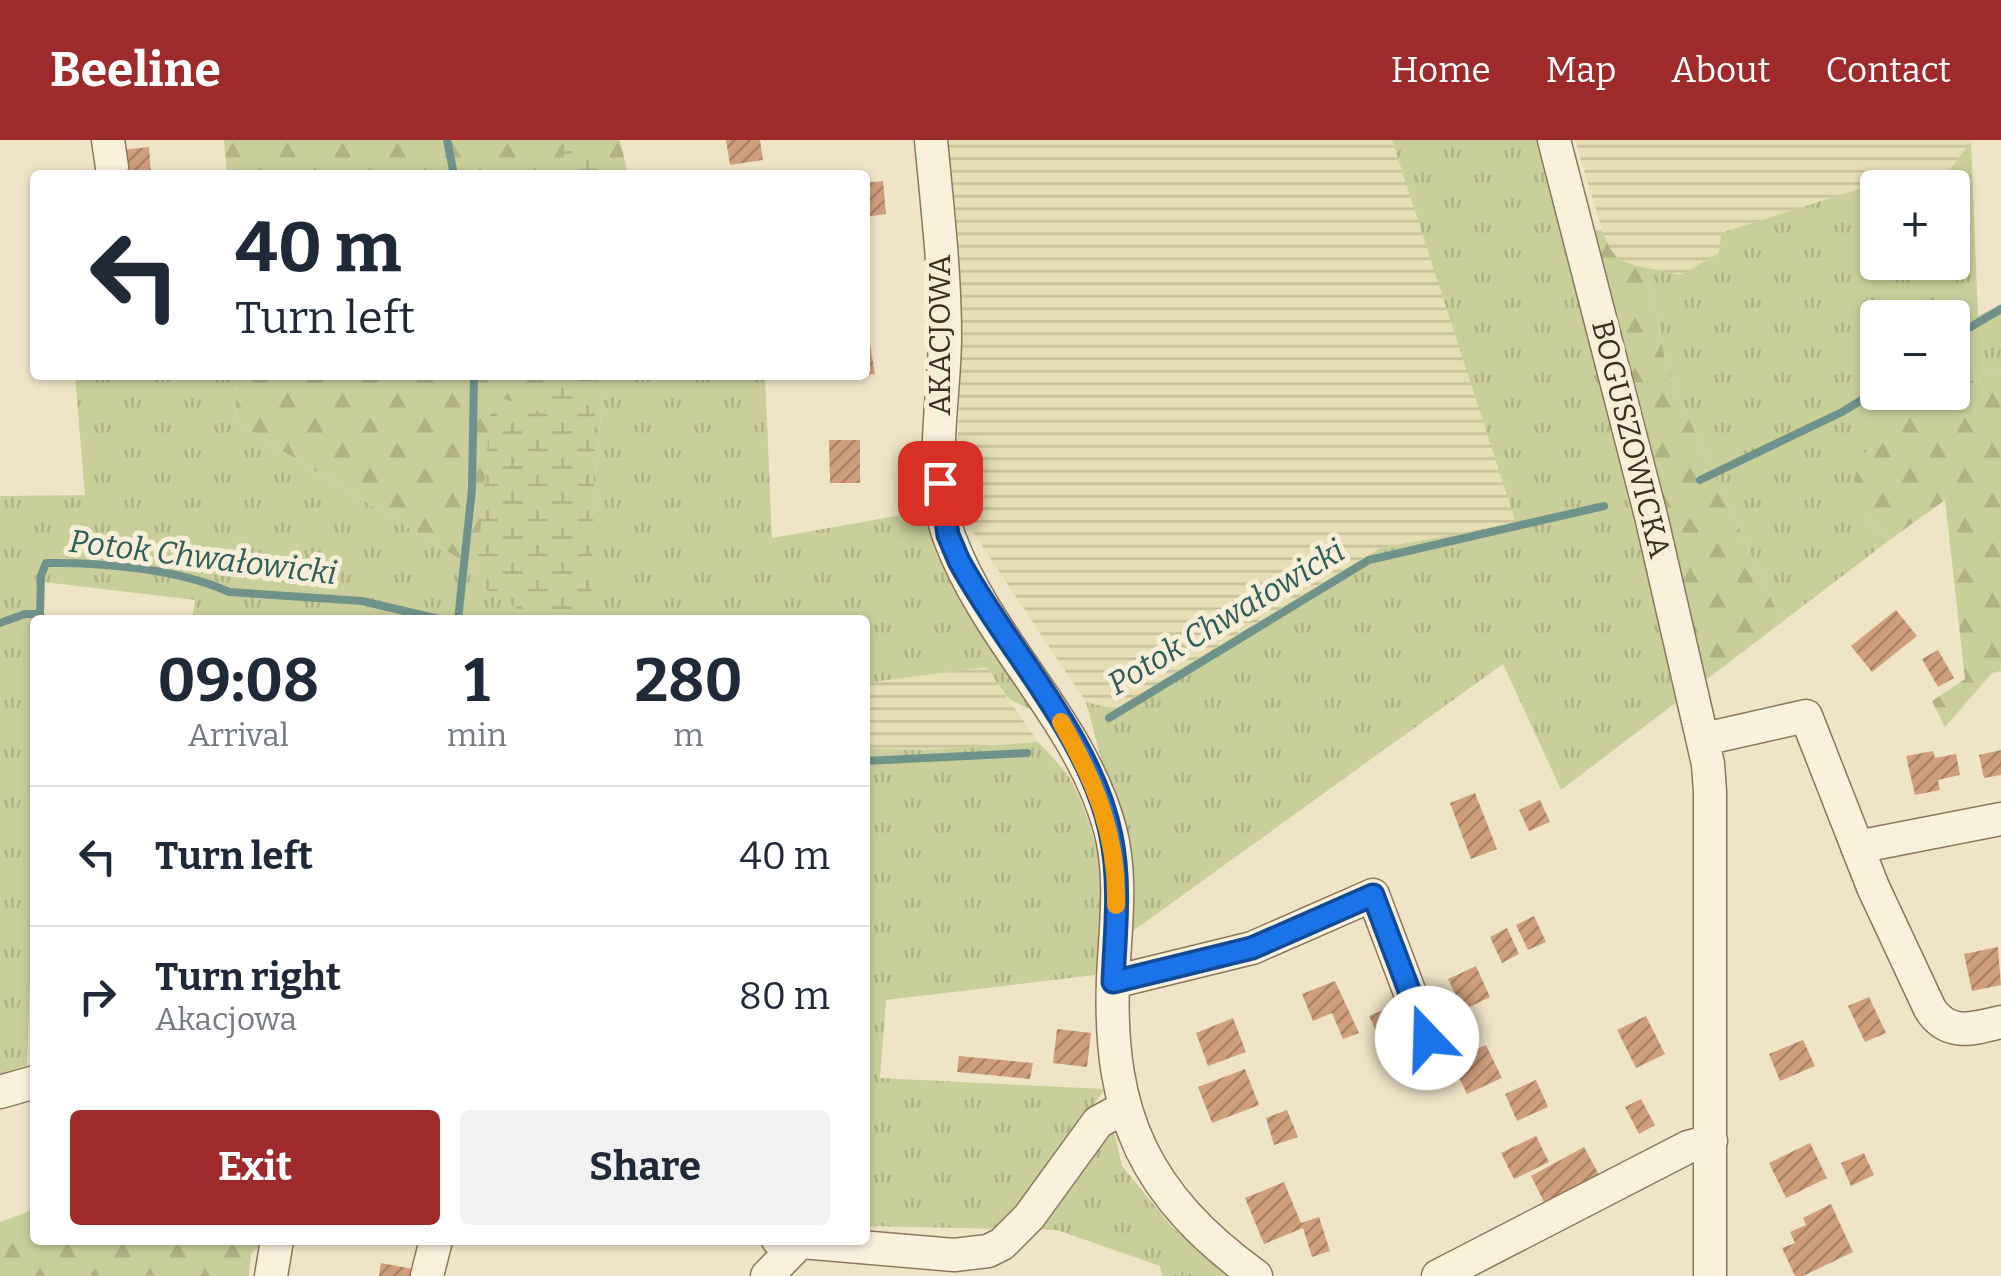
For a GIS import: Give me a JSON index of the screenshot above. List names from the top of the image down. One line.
{"streets":{"street":["AKACJOWA","BOGUSZOWICKA"]},"water":["Potok Chwałowicki"],"page":{"header":"Beeline","nav":["Home","Map","About","Contact"],"map_buttons":["+","−"],"turn":["40 m","Turn left"],"eta":["09:08","Arrival","1","min","280","m"],"list":[{"name":"Turn left","value":"40 m"},{"name":"Turn right","note":"Akacjowa","value":"80 m"}],"buttons":["Exit","Share"]}}
